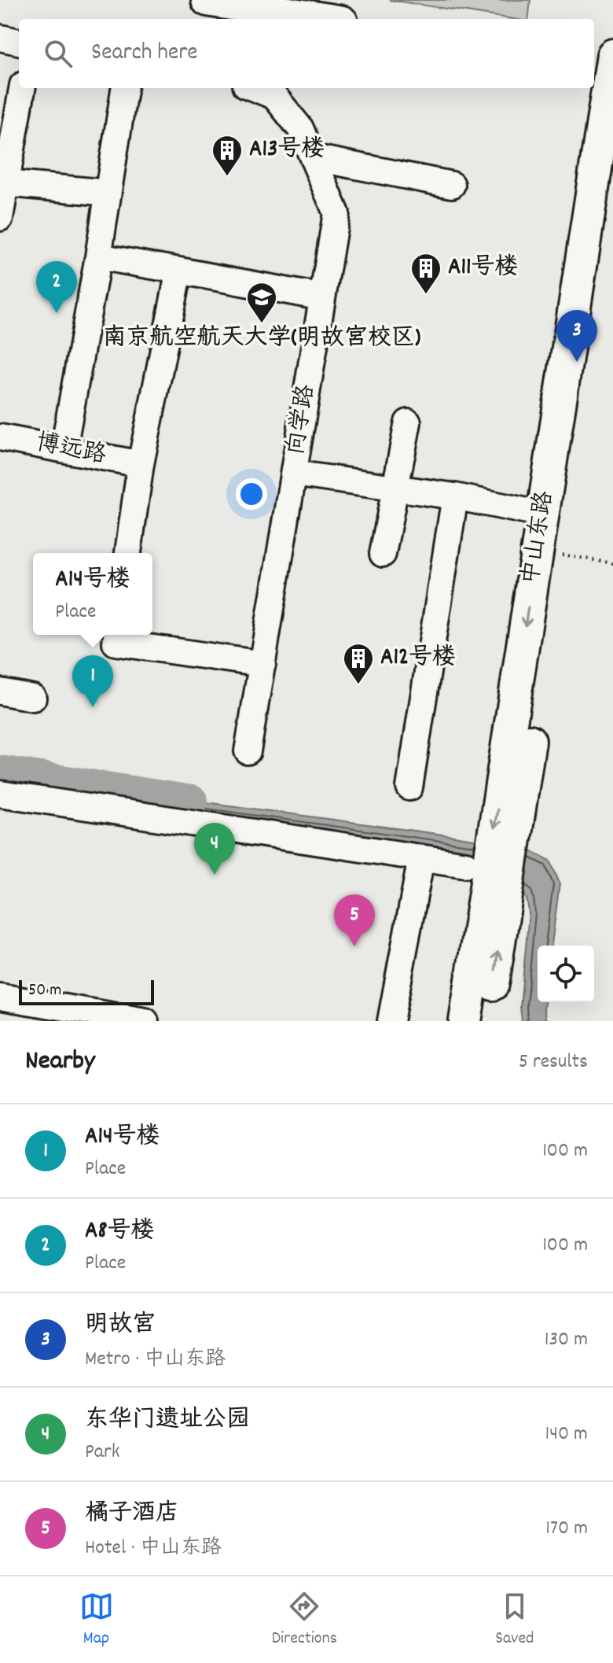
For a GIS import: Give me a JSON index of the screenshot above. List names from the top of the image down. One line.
{"streets":{"main road":["中山东路"],"lane":["向学路","博远路"]},"places":{"building":["A13号楼","A11号楼","A12号楼"],"school or university":["南京航空航天大学(明故宫校区)"]},"scale_bar":"50 m","page":{"search":"Search here","pins":["2","3","1","4","5"],"popup":["A14号楼","Place"],"scale":"50 m","heading":["Nearby","5 results"],"list":[{"mark":"1","name":"A14号楼","note":"Place","value":"100 m"},{"mark":"2","name":"A8号楼","note":"Place","value":"100 m"},{"mark":"3","name":"明故宫","note":"Metro · 中山东路","value":"130 m"},{"mark":"4","name":"东华门遗址公园","note":"Park","value":"140 m"},{"mark":"5","name":"橘子酒店","note":"Hotel · 中山东路","value":"170 m"}],"nav":["Map","Directions","Saved"]}}
